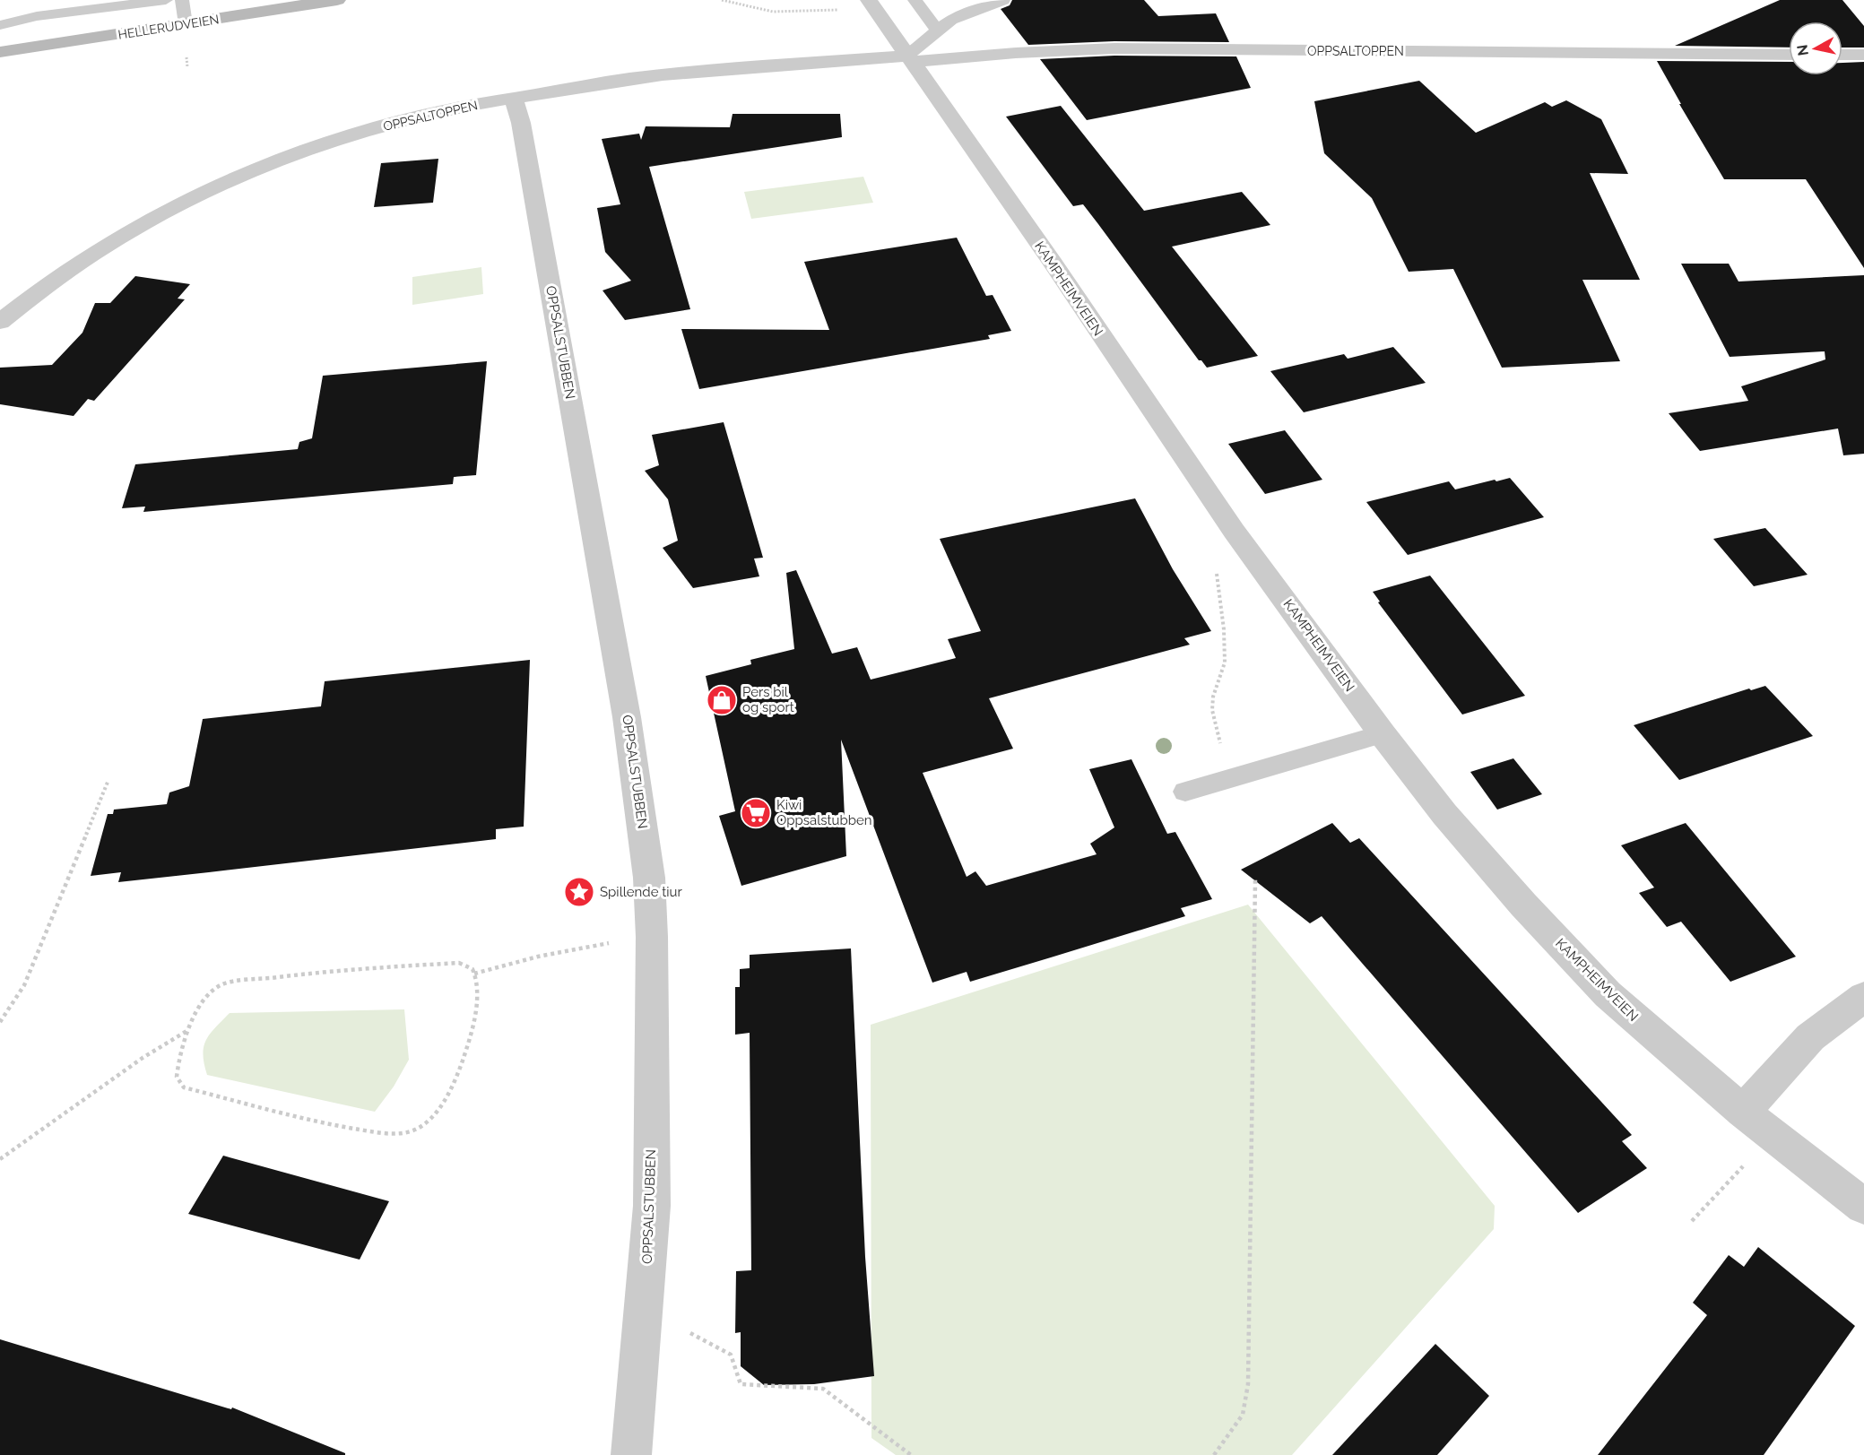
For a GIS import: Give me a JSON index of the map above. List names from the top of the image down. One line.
{"streets":{"main road":["HELLERUDVEIEN"],"street":["OPPSALTOPPEN","KAMPHEIMVEIEN","OPPSALSTUBBEN"]},"crossings":[["OPPSALTOPPEN","KAMPHEIMVEIEN"],["OPPSALTOPPEN","OPPSALSTUBBEN"]],"places":{"shop":["Pers bil og sport"],"supermarket":["Kiwi Oppsalstubben"],"place":["Spillende tiur"]},"north":"left"}
